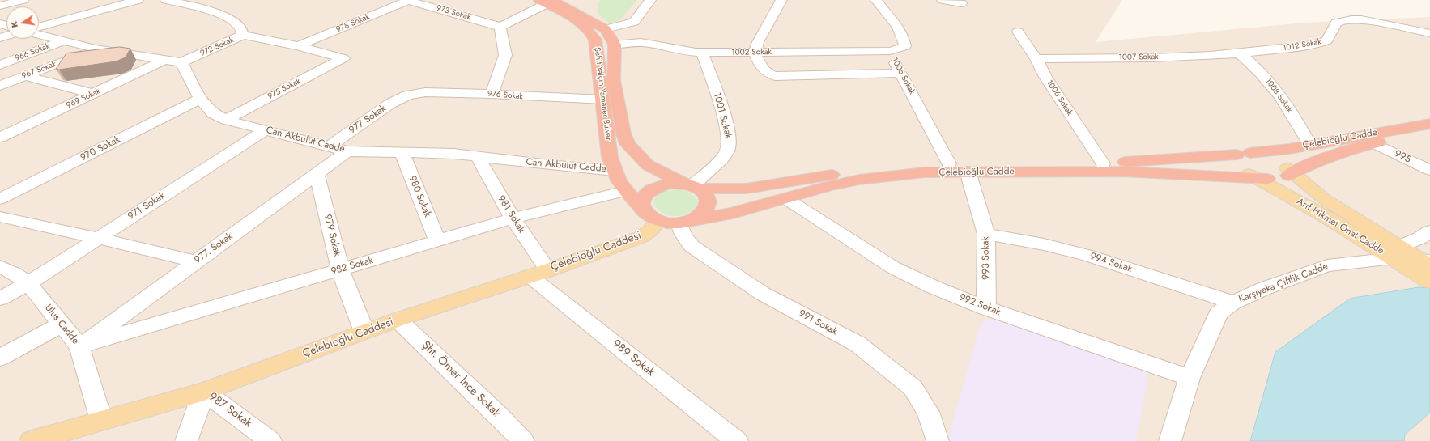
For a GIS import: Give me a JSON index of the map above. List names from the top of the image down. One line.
{"streets":{"highway":["Şehit Yalçın Yamaner Bulvar","Çelebioğlu Cadde"],"main road":["Arif Hikmet Onat Cadde","Çelebioğlu Caddesi"],"street":["973 Sokak","978 Sokak","1012 Sokak","972 Sokak","966 Sokak","1002 Sokak","1007 Sokak","967 Sokak","1005 Sokak","975 Sokak","976 Sokak","1008 Sokak","1006 Sokak","969 Sokak","1001 Sokak","977 Sokak","Can Akbulut Cadde","970 Sokak","995","980 Sokak","971 Sokak","981 Sokak","979 Sokak","977. Sokak","993 Sokak","994 Sokak","982 Sokak","Karşıyaka Çiftlik Cadde","992 Sokak","991 Sokak","Ulus Cadde","989 Sokak","Şht. Ömer İnce Sokak","987 Sokak"]},"crossings":[["973 Sokak","978 Sokak"],["978 Sokak","975 Sokak"],["1012 Sokak","1007 Sokak"],["1012 Sokak","1008 Sokak"],["972 Sokak","Can Akbulut Cadde"],["1002 Sokak","1005 Sokak"],["1002 Sokak","Şehit Yalçın Yamaner Bulvar"],["1002 Sokak","1001 Sokak"],["1007 Sokak","1008 Sokak"],["1007 Sokak","1006 Sokak"],["1005 Sokak","Çelebioğlu Cadde"],["975 Sokak","Can Akbulut Cadde"],["Şehit Yalçın Yamaner Bulvar","976 Sokak"],["Şehit Yalçın Yamaner Bulvar","1001 Sokak"],["Şehit Yalçın Yamaner Bulvar","Çelebioğlu Cadde"],["Şehit Yalçın Yamaner Bulvar","Can Akbulut Cadde"],["Şehit Yalçın Yamaner Bulvar","Çelebioğlu Caddesi"],["Şehit Yalçın Yamaner Bulvar","982 Sokak"],["Şehit Yalçın Yamaner Bulvar","991 Sokak"],["976 Sokak","977 Sokak"],["1008 Sokak","Çelebioğlu Cadde"],["1006 Sokak","Çelebioğlu Cadde"],["1001 Sokak","Çelebioğlu Cadde"],["1001 Sokak","Çelebioğlu Caddesi"],["1001 Sokak","991 Sokak"],["977 Sokak","Can Akbulut Cadde"],["Çelebioğlu Cadde","995"],["Çelebioğlu Cadde","Arif Hikmet Onat Cadde"],["Çelebioğlu Cadde","Çelebioğlu Caddesi"],["Çelebioğlu Cadde","993 Sokak"],["Çelebioğlu Cadde","992 Sokak"],["Çelebioğlu Cadde","991 Sokak"],["Can Akbulut Cadde","970 Sokak"],["Can Akbulut Cadde","980 Sokak"],["Can Akbulut Cadde","971 Sokak"],["Can Akbulut Cadde","981 Sokak"],["Can Akbulut Cadde","977. Sokak"],["980 Sokak","982 Sokak"],["971 Sokak","Ulus Cadde"],["981 Sokak","Çelebioğlu Caddesi"],["981 Sokak","982 Sokak"],["981 Sokak","989 Sokak"],["Arif Hikmet Onat Cadde","Karşıyaka Çiftlik Cadde"],["979 Sokak","977. Sokak"],["979 Sokak","Çelebioğlu Caddesi"],["979 Sokak","982 Sokak"],["977. Sokak","982 Sokak"],["977. Sokak","Ulus Cadde"],["Çelebioğlu Caddesi","991 Sokak"],["Çelebioğlu Caddesi","Ulus Cadde"],["Çelebioğlu Caddesi","989 Sokak"],["Çelebioğlu Caddesi","Şht. Ömer İnce Sokak"],["Çelebioğlu Caddesi","987 Sokak"],["993 Sokak","994 Sokak"],["993 Sokak","992 Sokak"],["994 Sokak","Karşıyaka Çiftlik Cadde"],["982 Sokak","Ulus Cadde"],["Karşıyaka Çiftlik Cadde","992 Sokak"]],"north":"left"}
